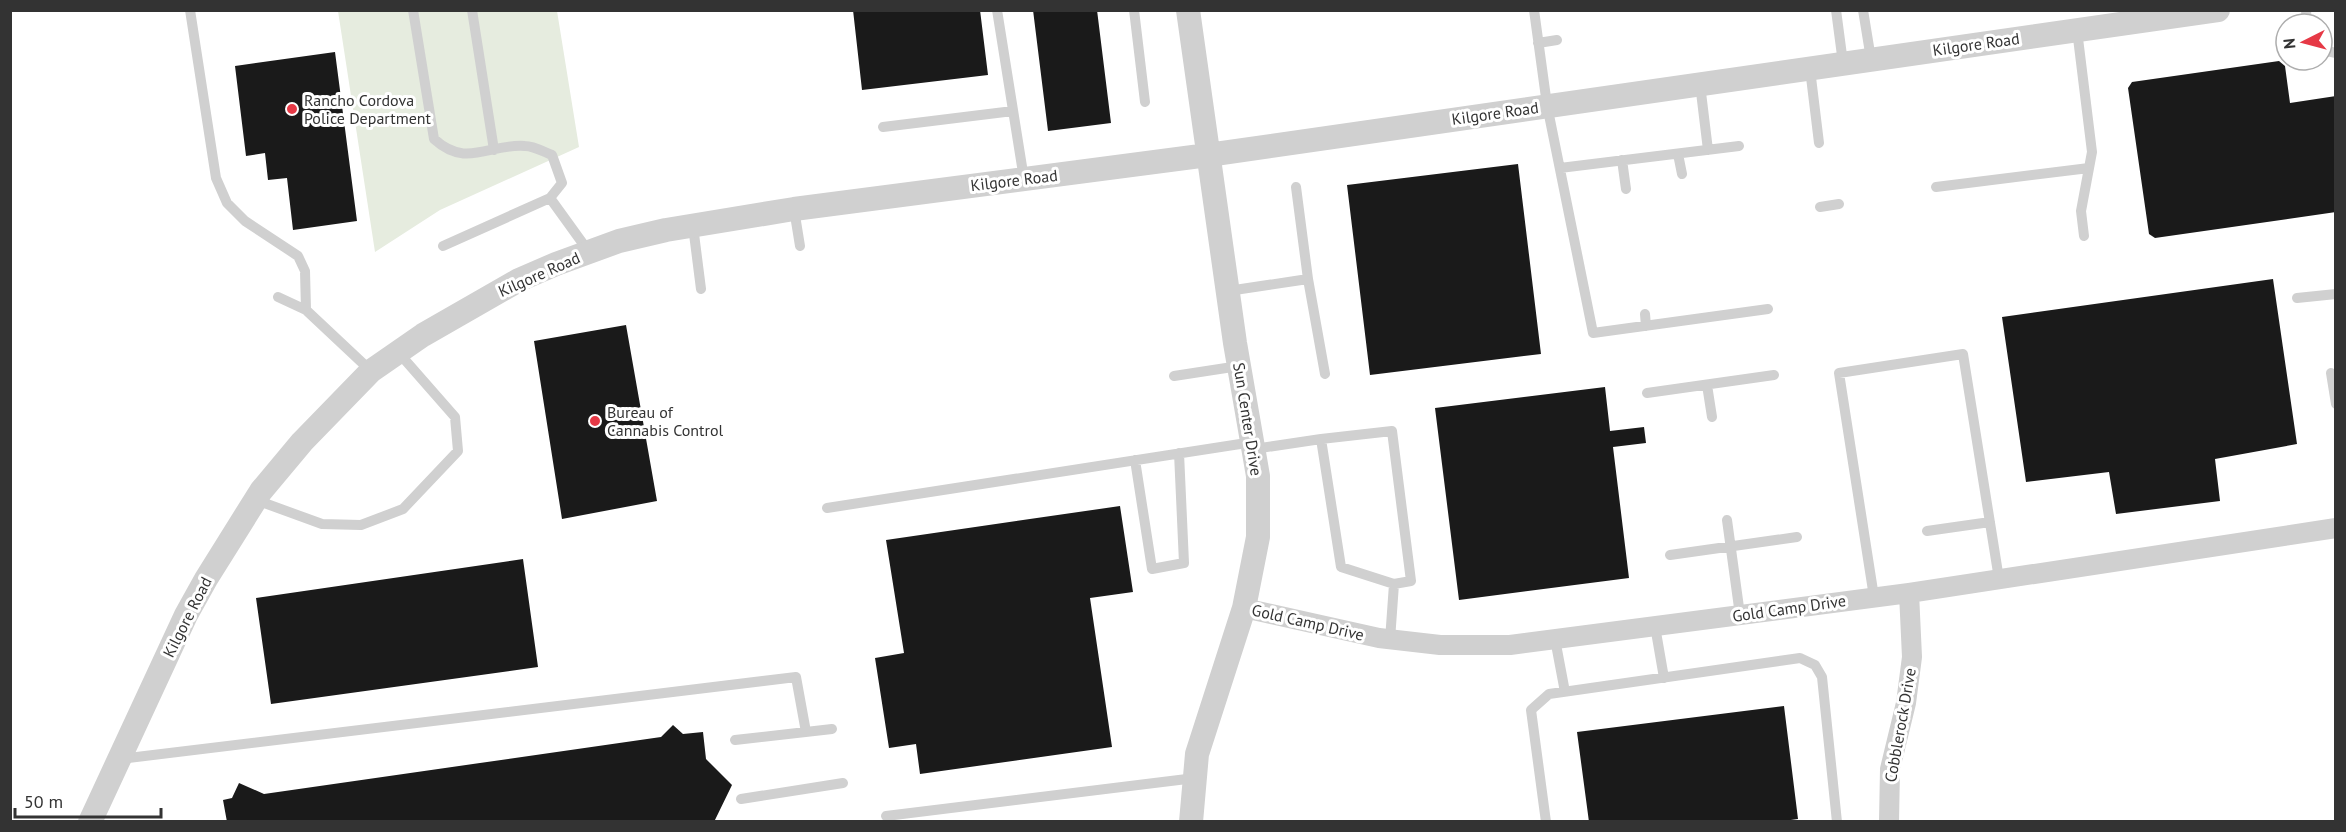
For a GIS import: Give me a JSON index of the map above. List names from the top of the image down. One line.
{"streets":{"street":["Kilgore Road","Sun Center Drive","Gold Camp Drive","Cobblerock Drive"]},"crossings":[["Kilgore Road","Sun Center Drive"],["Sun Center Drive","Gold Camp Drive"],["Gold Camp Drive","Cobblerock Drive"]],"places":["Rancho Cordova Police Department","Bureau of Cannabis Control"],"scale_bar":"50 m","north":"left"}
